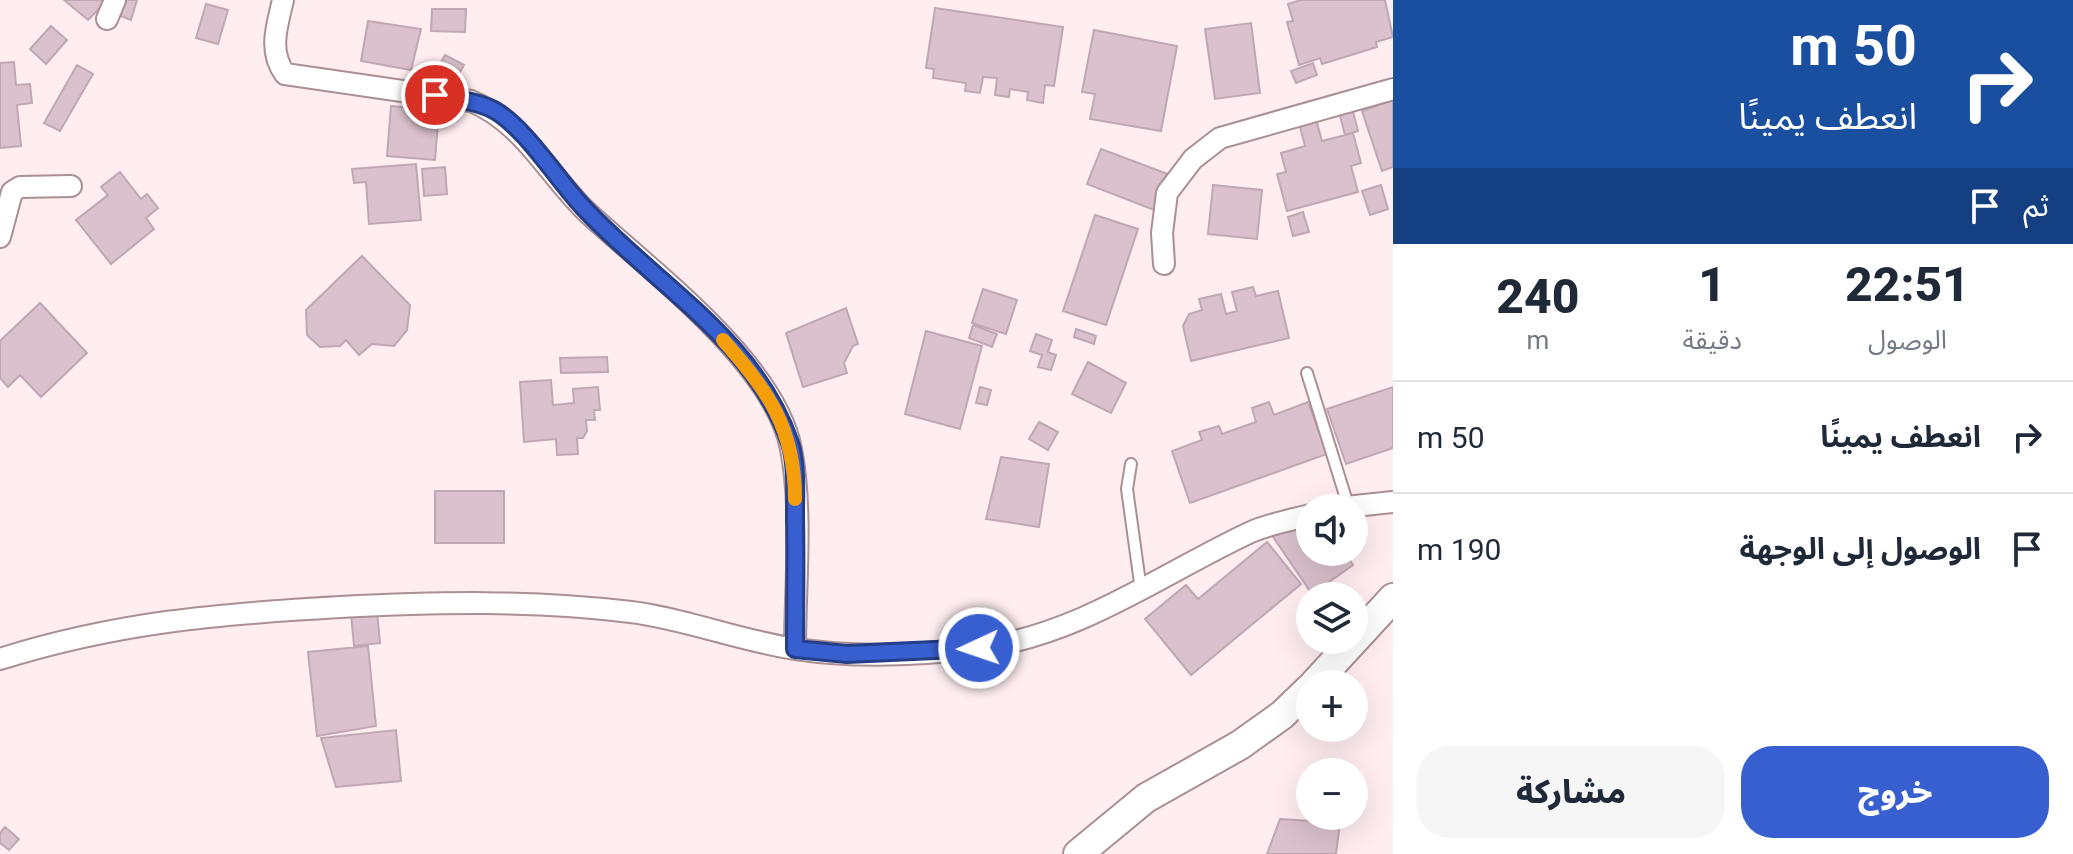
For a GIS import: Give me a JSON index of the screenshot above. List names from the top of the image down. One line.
{"page":{"turn":["50 m","انعطف يمينًا"],"then":"ثم","eta":["22:51","الوصول","1","دقيقة","240","m"],"list":[{"name":"انعطف يمينًا","value":"50 m"},{"name":"الوصول إلى الوجهة","value":"190 m"}],"map_buttons":["+","−"],"buttons":["خروج","مشاركة"]}}
